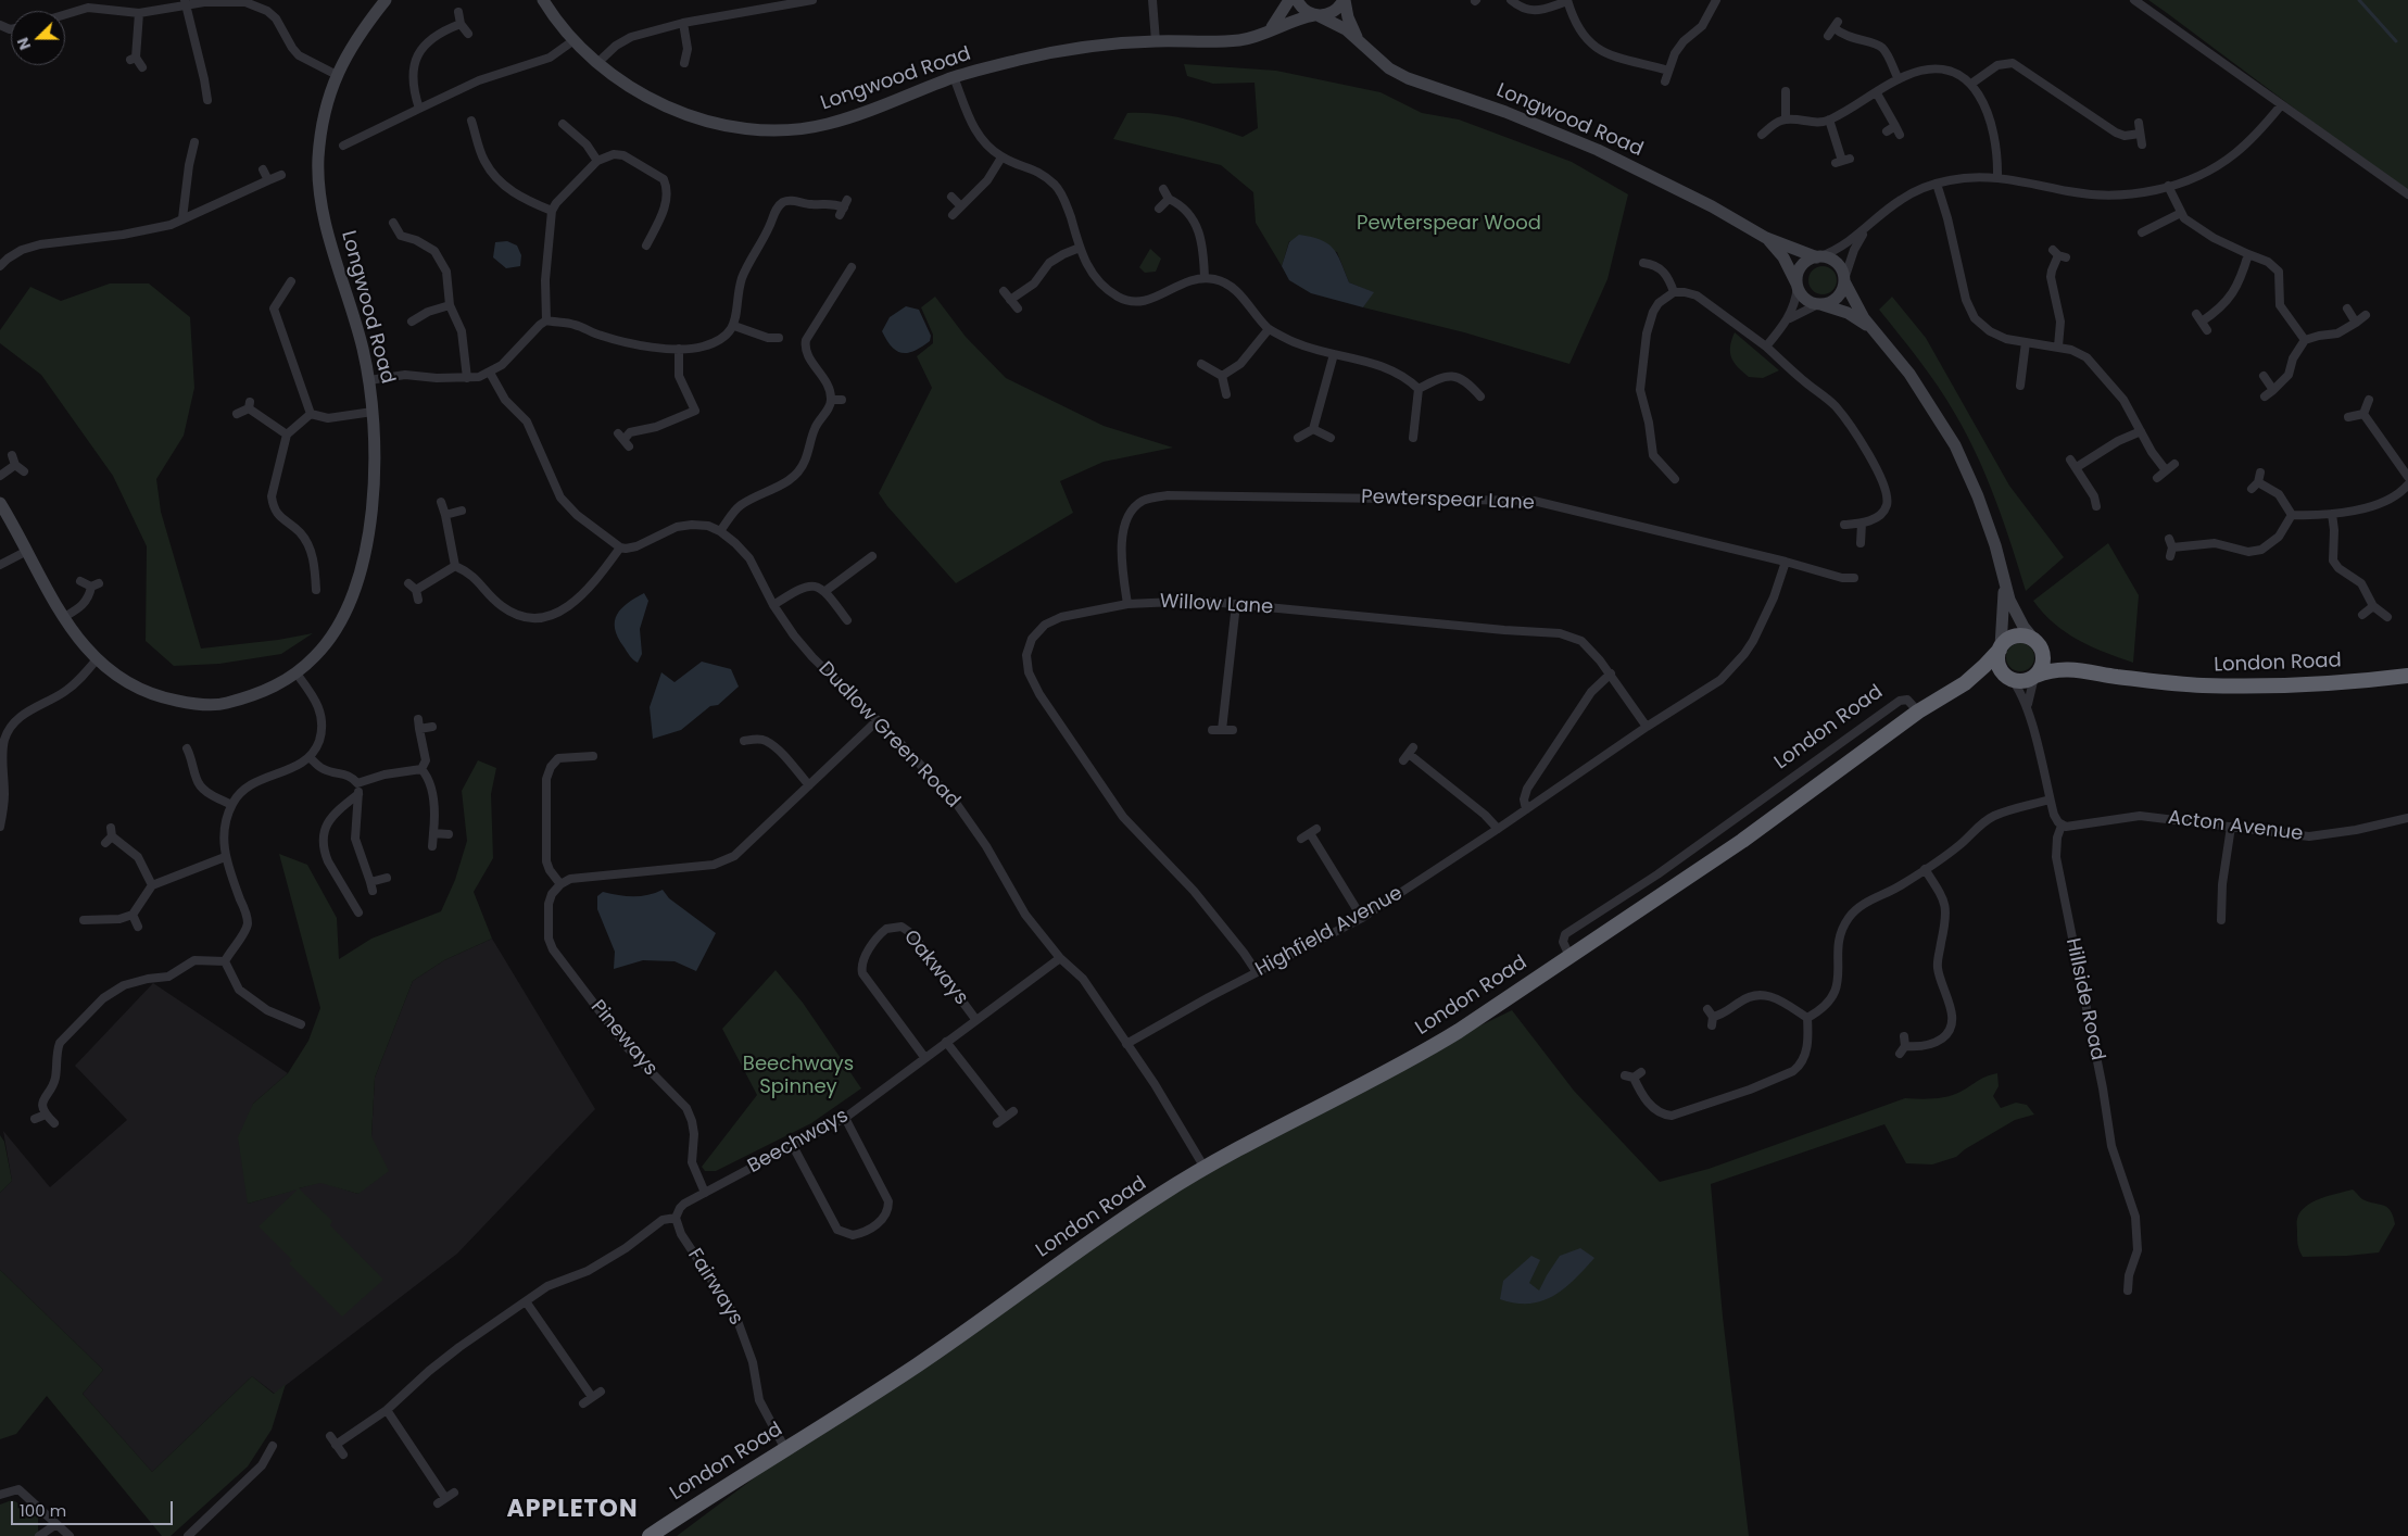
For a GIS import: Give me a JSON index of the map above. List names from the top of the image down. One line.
{"streets":{"highway":["London Road"],"street":["Longwood Road","Pewterspear Lane","Willow Lane","Dudlow Green Road","Acton Avenue","Highfield Avenue","Oakways","Hillside Road","Pineways","Beechways","Fairways"]},"crossings":[["Pewterspear Lane","Willow Lane"],["Pewterspear Lane","Highfield Avenue"],["Willow Lane","Highfield Avenue"],["London Road","Dudlow Green Road"],["London Road","Fairways"],["Dudlow Green Road","Highfield Avenue"],["Dudlow Green Road","Beechways"],["Acton Avenue","Hillside Road"],["Oakways","Beechways"],["Pineways","Beechways"],["Beechways","Fairways"]],"districts":["APPLETON"],"parks":["Pewterspear Wood","Beechways Spinney"],"scale_bar":"100 m","north":"left"}
